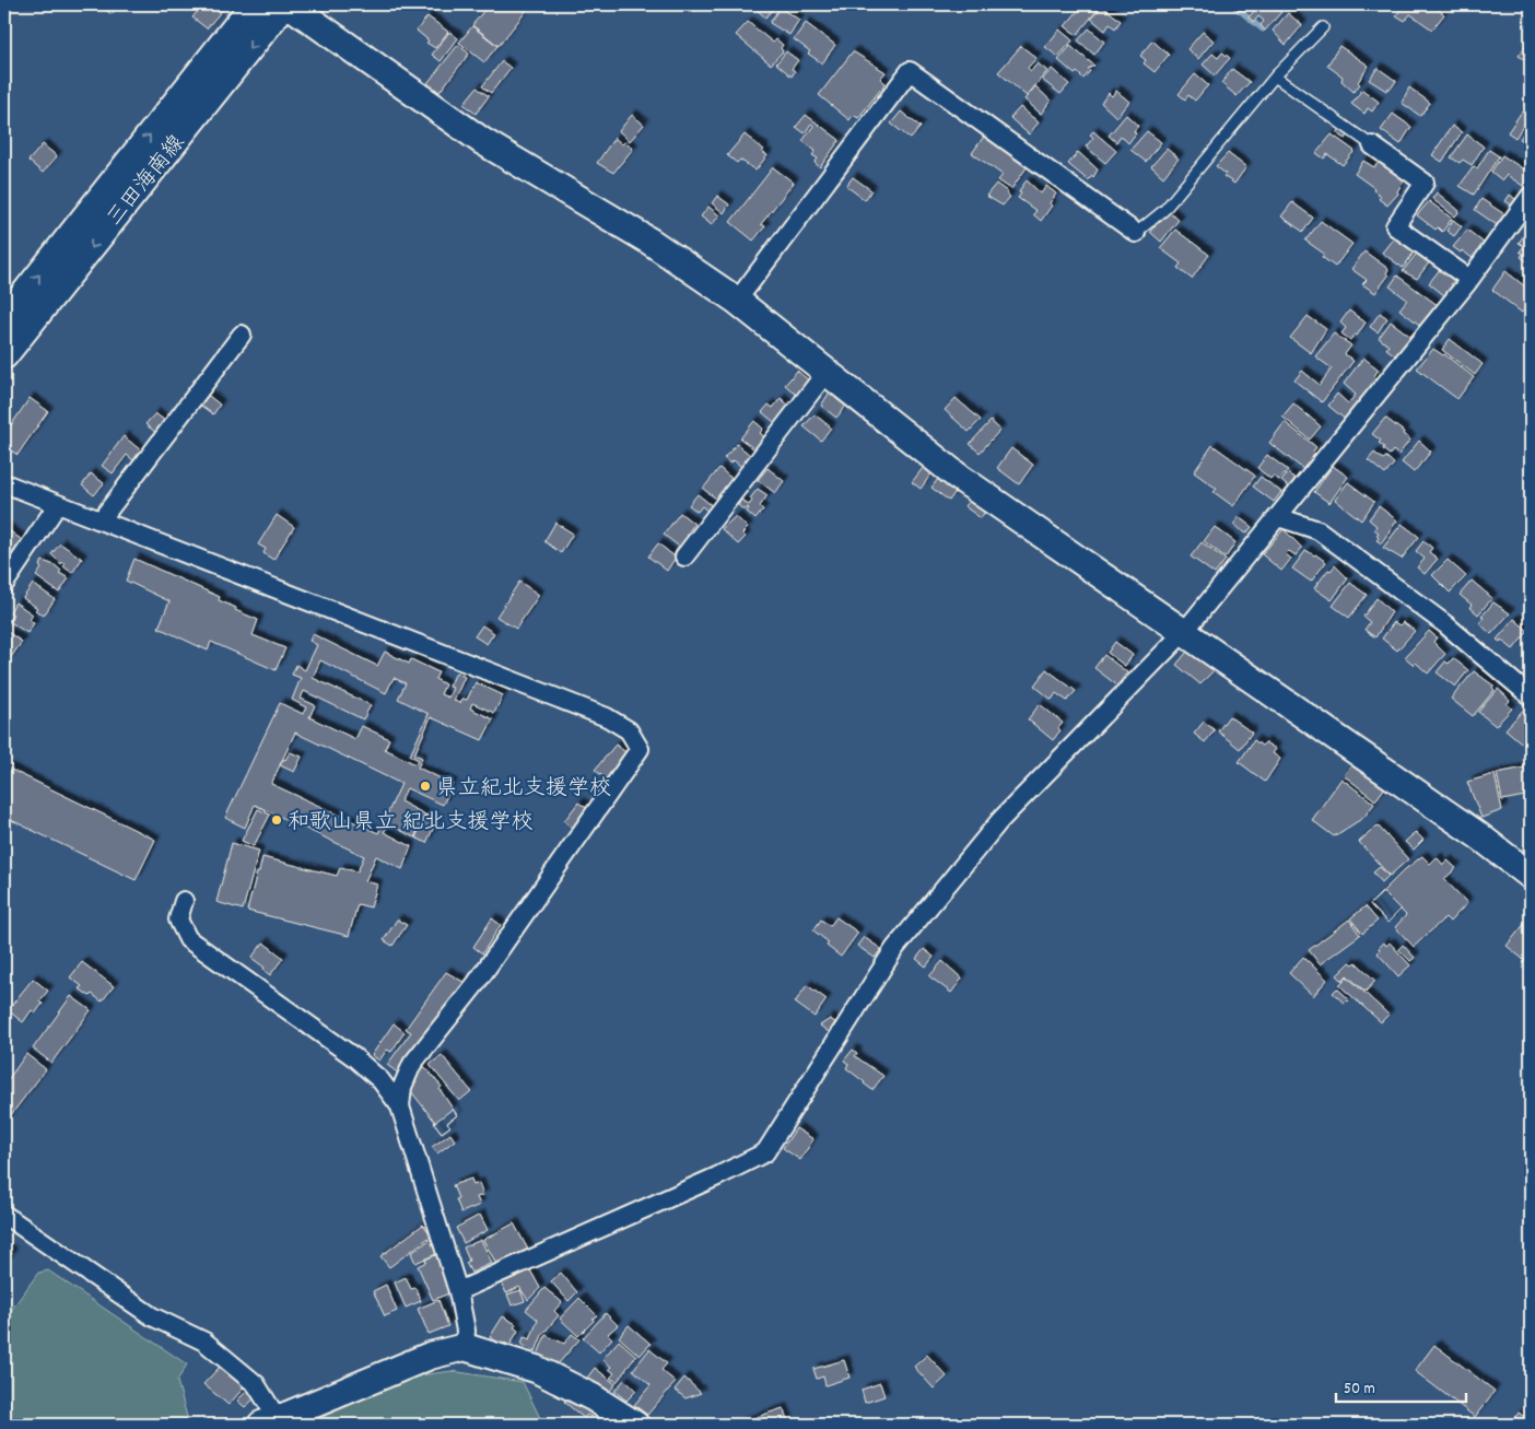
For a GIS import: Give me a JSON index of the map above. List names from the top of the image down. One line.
{"streets":{"street":["三田海南線"]},"places":["県立紀北支援学校","和歌山県立 紀北支援学校"],"scale_bar":"50 m"}
